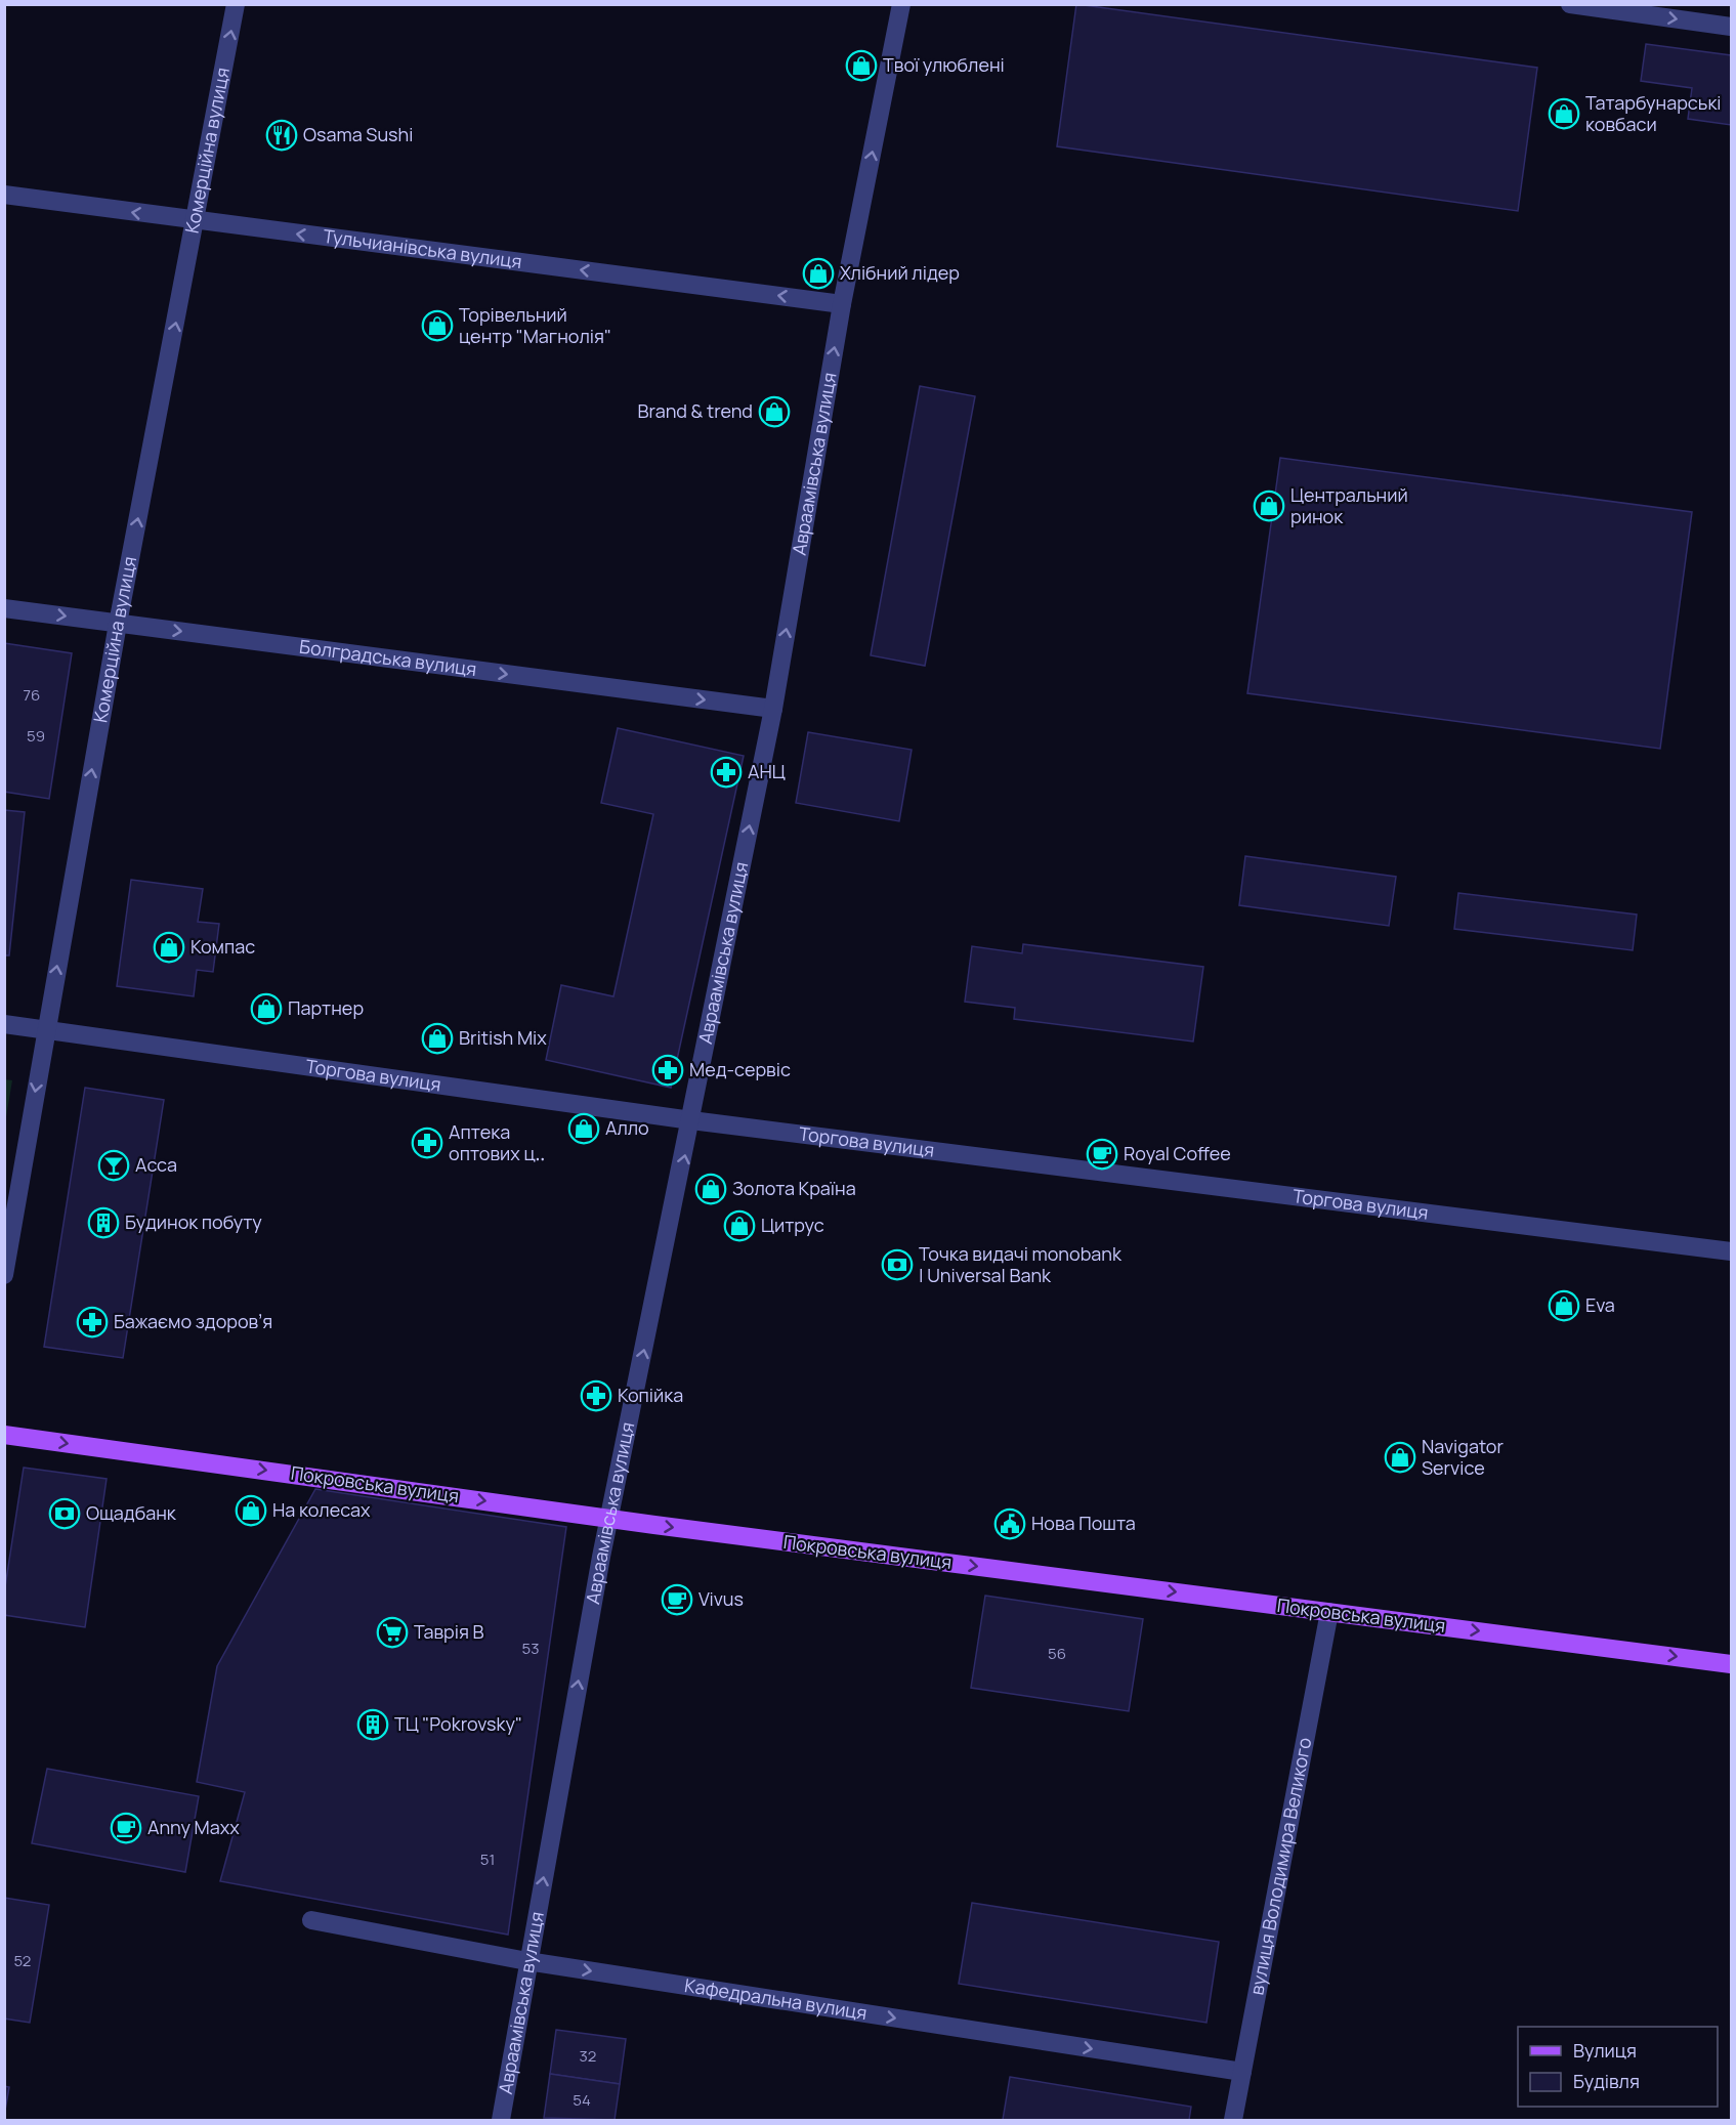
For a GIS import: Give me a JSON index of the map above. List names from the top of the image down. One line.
{"streets":{"main road":["Покровська вулиця"],"street":["Комерційна вулиця","Тульчианівська вулиця","Авраамівська вулиця","Болградська вулиця","Торгова вулиця","вулиця Володимира Великого","Кафедральна вулиця"]},"crossings":[["Комерційна вулиця","Тульчианівська вулиця"],["Комерційна вулиця","Болградська вулиця"],["Комерційна вулиця","Торгова вулиця"],["Тульчианівська вулиця","Авраамівська вулиця"],["Авраамівська вулиця","Болградська вулиця"],["Авраамівська вулиця","Торгова вулиця"],["Авраамівська вулиця","Покровська вулиця"],["Авраамівська вулиця","Кафедральна вулиця"],["Покровська вулиця","вулиця Володимира Великого"],["вулиця Володимира Великого","Кафедральна вулиця"]],"one_way":["Тульчианівська вулиця","Авраамівська вулиця","Болградська вулиця","Покровська вулиця","Кафедральна вулиця"],"places":{"shop":["Твої улюблені","Татарбунарські ковбаси","Хлібний лідер","Торівeльний центр \"Магнолія\"","Brand & trend","Центральний ринок","Компас","Партнер","British Mix","Алло","Золота Країна","Цитрус","Eva","Navigator Service","На колесах"],"restaurant":["Osama Sushi"],"pharmacy":["АНЦ","Мед-сервіс","Аптека оптових ц‥","Бажаємо здоровʼя","Копійка"],"cafe":["Royal Coffee","Vivus","Anny Maxx"],"bar":["Acca"],"building":["Будинок побуту","ТЦ \"Pokrovsky\""],"bank":["Точка видачі monobank | Universal Bank","Ощадбанк"],"public building":["Нова Пошта"],"supermarket":["Таврія В"]},"house_numbers":["76","59","53","56","51","52","32","54"],"legend":["Вулиця","Будівля"]}
